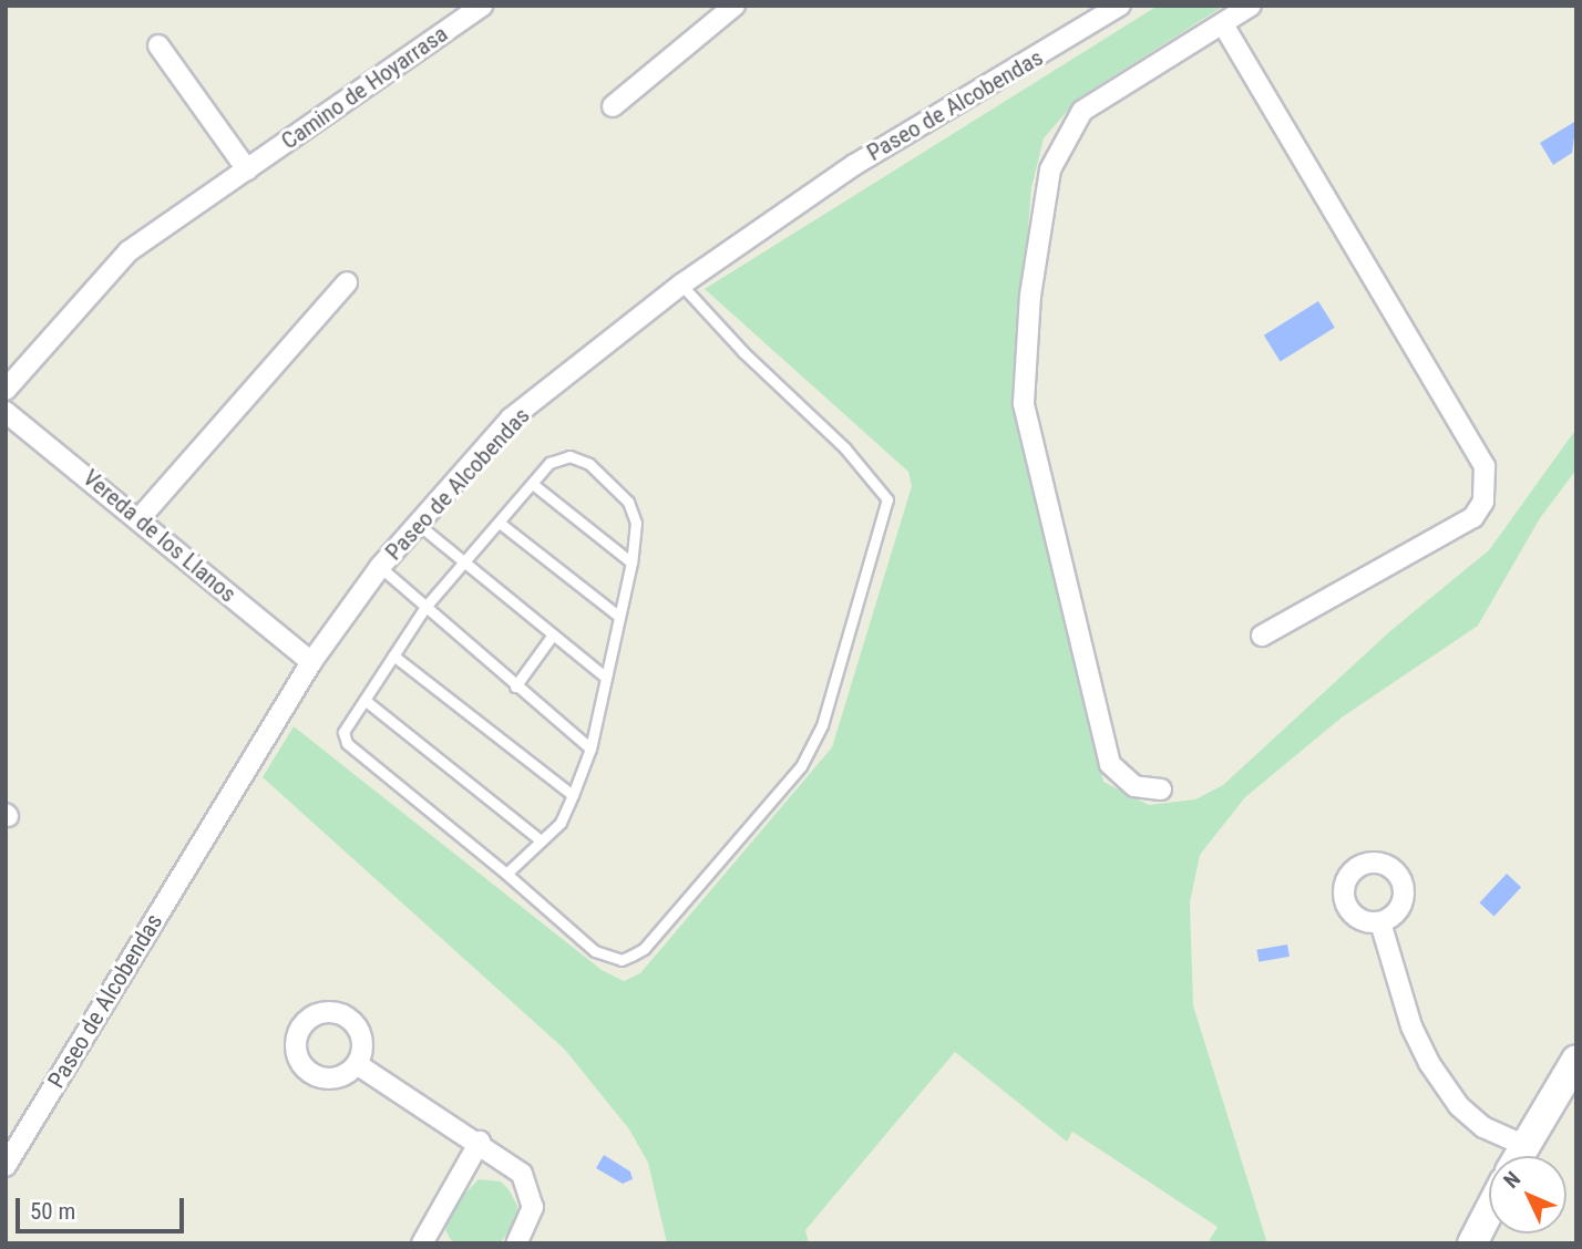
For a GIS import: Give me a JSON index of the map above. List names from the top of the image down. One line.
{"streets":{"street":["Camino de Hoyarrasa","Paseo de Alcobendas","Vereda de los Llanos"]},"crossings":[["Paseo de Alcobendas","Vereda de los Llanos"]],"scale_bar":"50 m","north":"top left"}
